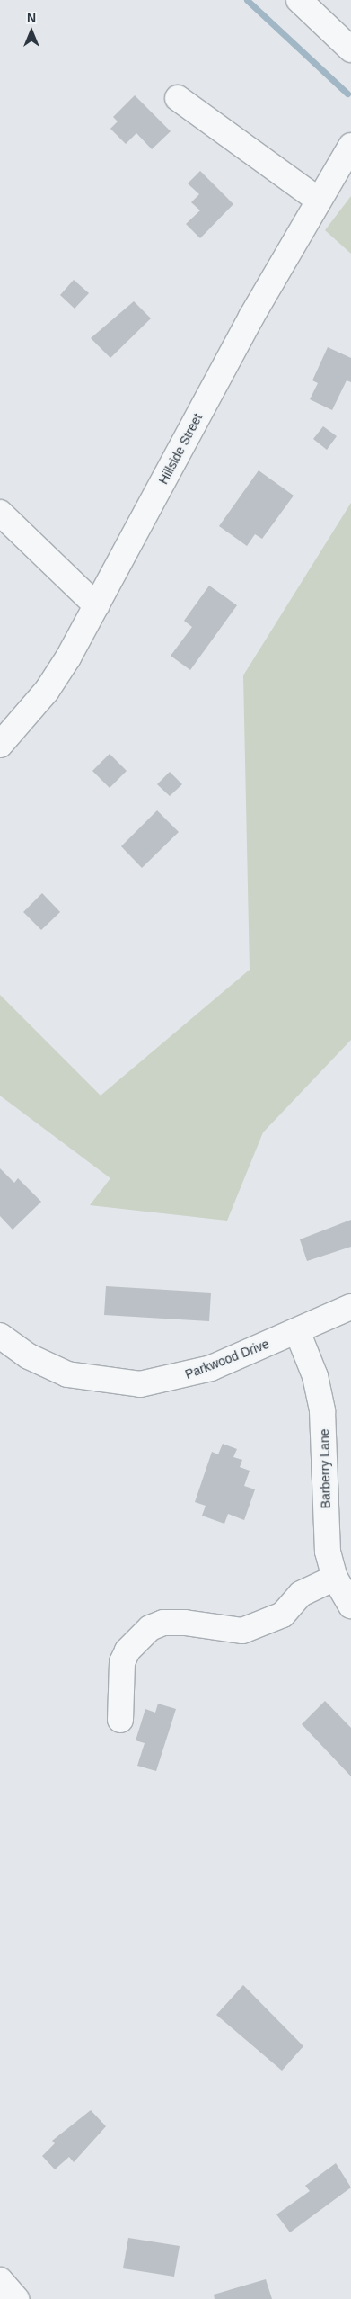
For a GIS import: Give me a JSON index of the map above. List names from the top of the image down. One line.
{"streets":{"street":["Hillside Street","Parkwood Drive","Barberry Lane"]},"crossings":[["Parkwood Drive","Barberry Lane"]],"north":"top"}
